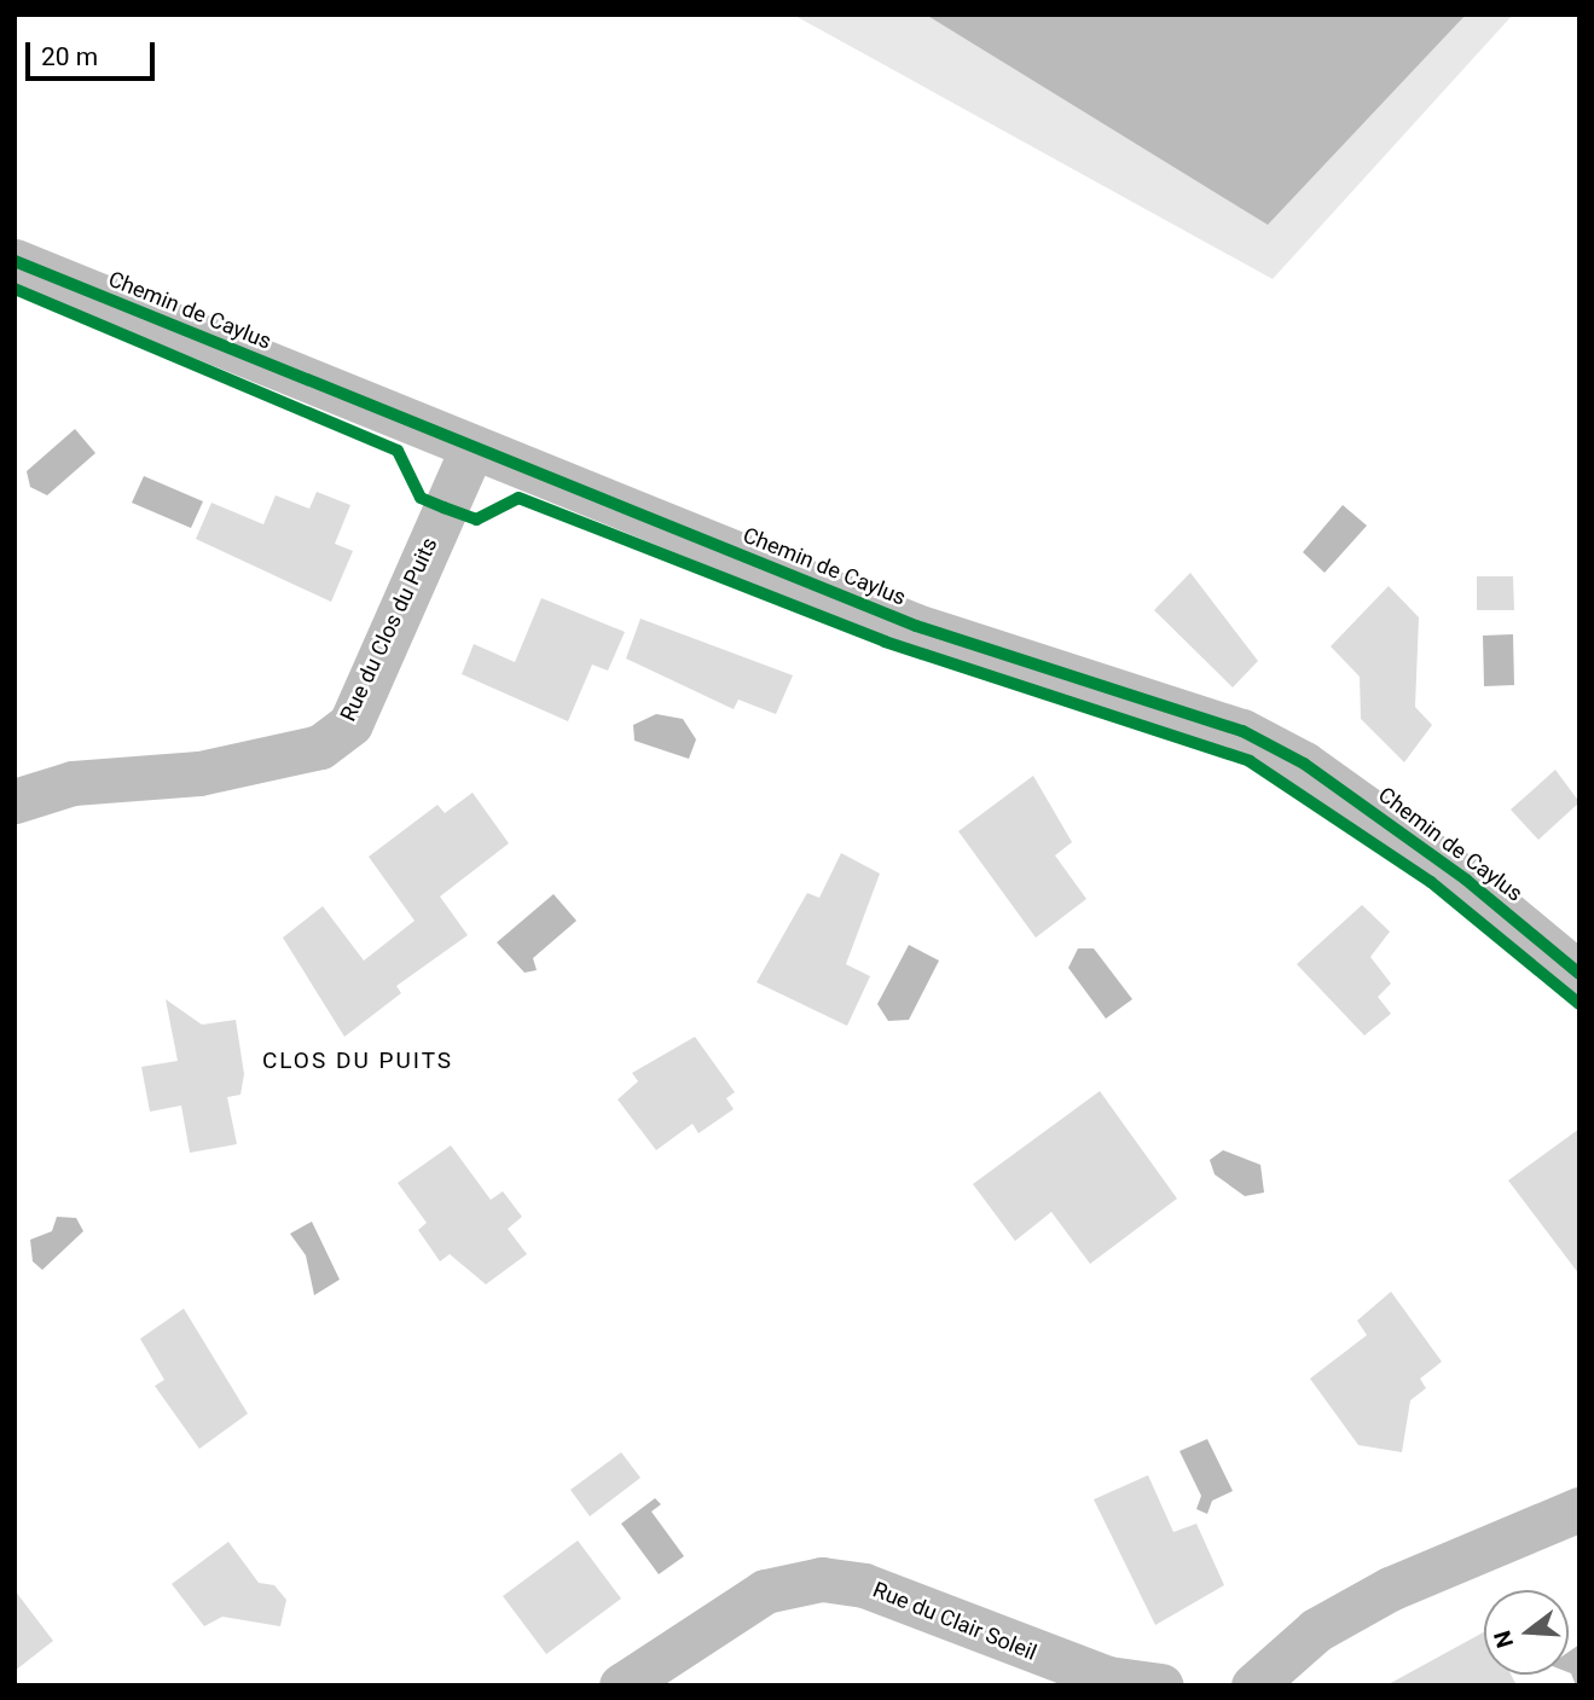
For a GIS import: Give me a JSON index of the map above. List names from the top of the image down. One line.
{"streets":{"street":["Chemin de Caylus","Rue du Clos du Puits","Rue du Clair Soleil"]},"crossings":[["Chemin de Caylus","Rue du Clos du Puits"]],"districts":["CLOS DU PUITS"],"scale_bar":"20 m","north":"left"}
